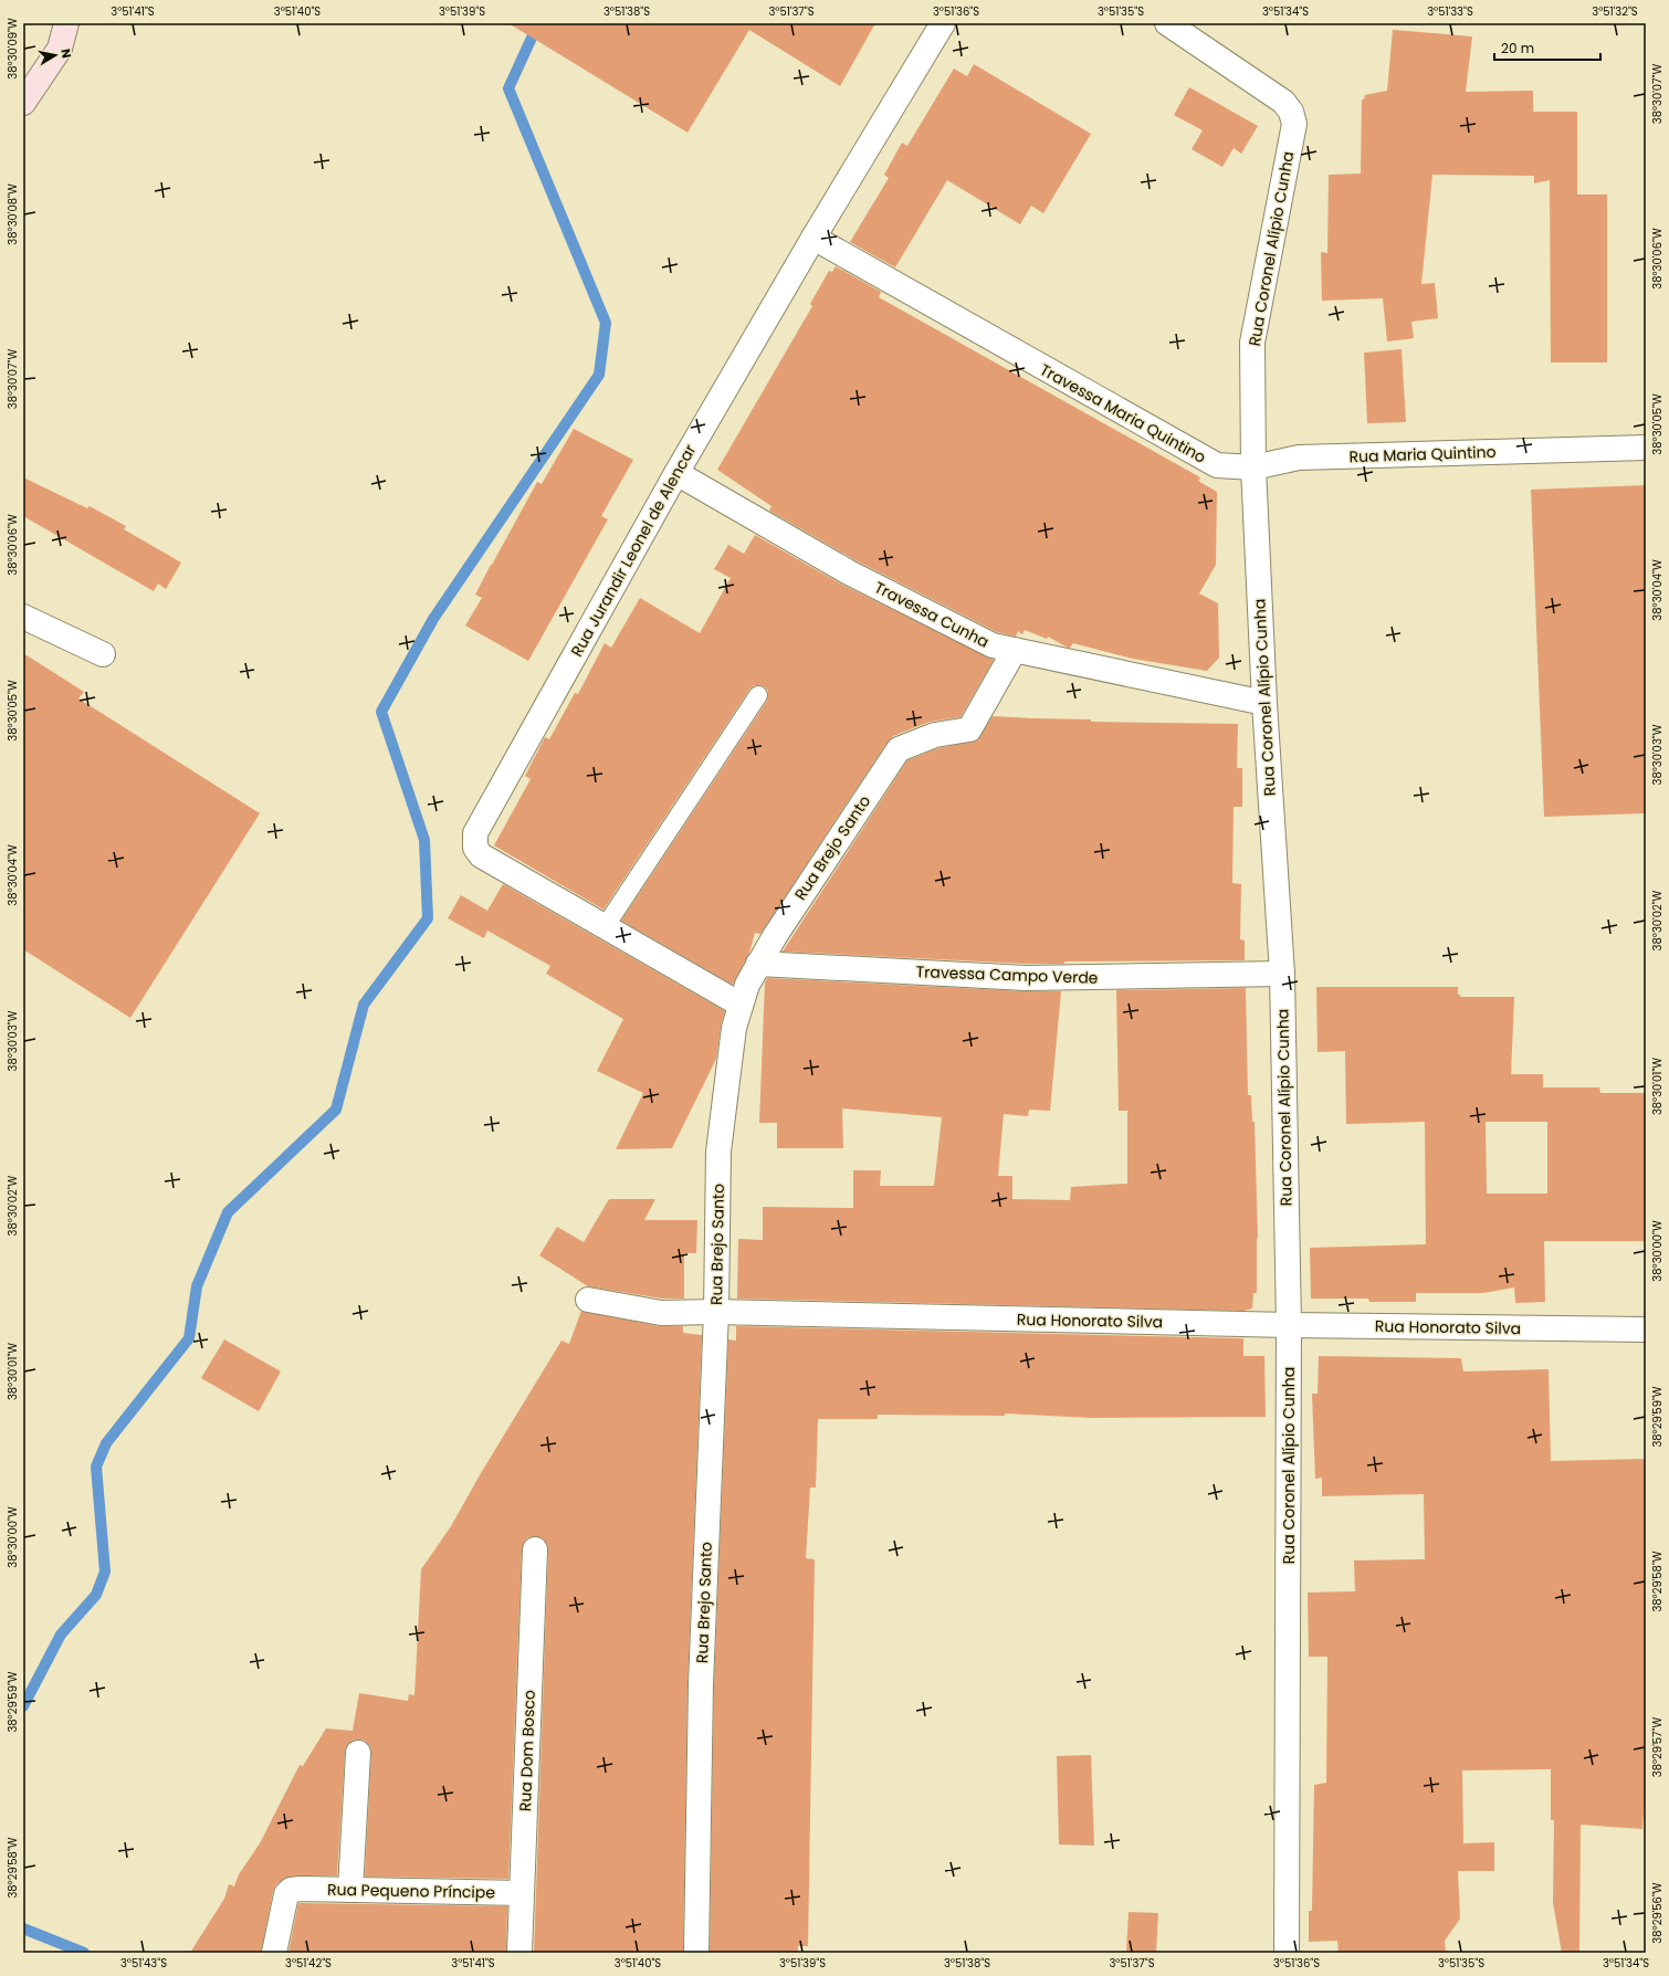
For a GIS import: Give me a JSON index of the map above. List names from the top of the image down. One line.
{"streets":{"street":["Rua Coronel Alípio Cunha","Travessa Maria Quintino","Rua Maria Quintino","Rua Jurandir Leonel de Alencar","Travessa Cunha","Rua Brejo Santo","Travessa Campo Verde","Rua Honorato Silva","Rua Dom Bosco","Rua Pequeno Príncipe"]},"crossings":[["Rua Coronel Alípio Cunha","Travessa Maria Quintino"],["Rua Coronel Alípio Cunha","Rua Maria Quintino"],["Rua Coronel Alípio Cunha","Travessa Cunha"],["Rua Coronel Alípio Cunha","Travessa Campo Verde"],["Rua Coronel Alípio Cunha","Rua Honorato Silva"],["Travessa Maria Quintino","Rua Maria Quintino"],["Travessa Maria Quintino","Rua Jurandir Leonel de Alencar"],["Rua Jurandir Leonel de Alencar","Travessa Cunha"],["Travessa Cunha","Rua Brejo Santo"],["Rua Brejo Santo","Travessa Campo Verde"],["Rua Brejo Santo","Rua Honorato Silva"],["Rua Dom Bosco","Rua Pequeno Príncipe"]],"scale_bar":"20 m","north":"right","coordinates":["3°51'41\"S","3°51'40\"S","3°51'39\"S","3°51'38\"S","3°51'37\"S","3°51'36\"S","3°51'35\"S","3°51'34\"S","3°51'33\"S","3°51'32\"S","38°30'09\"W","38°30'07\"W","38°30'08\"W","38°30'06\"W","38°30'05\"W","38°30'04\"W","38°30'03\"W","38°30'02\"W","38°30'01\"W","38°30'00\"W","38°29'59\"W","38°29'58\"W","38°29'57\"W","38°29'56\"W","3°51'43\"S","3°51'42\"S"]}
